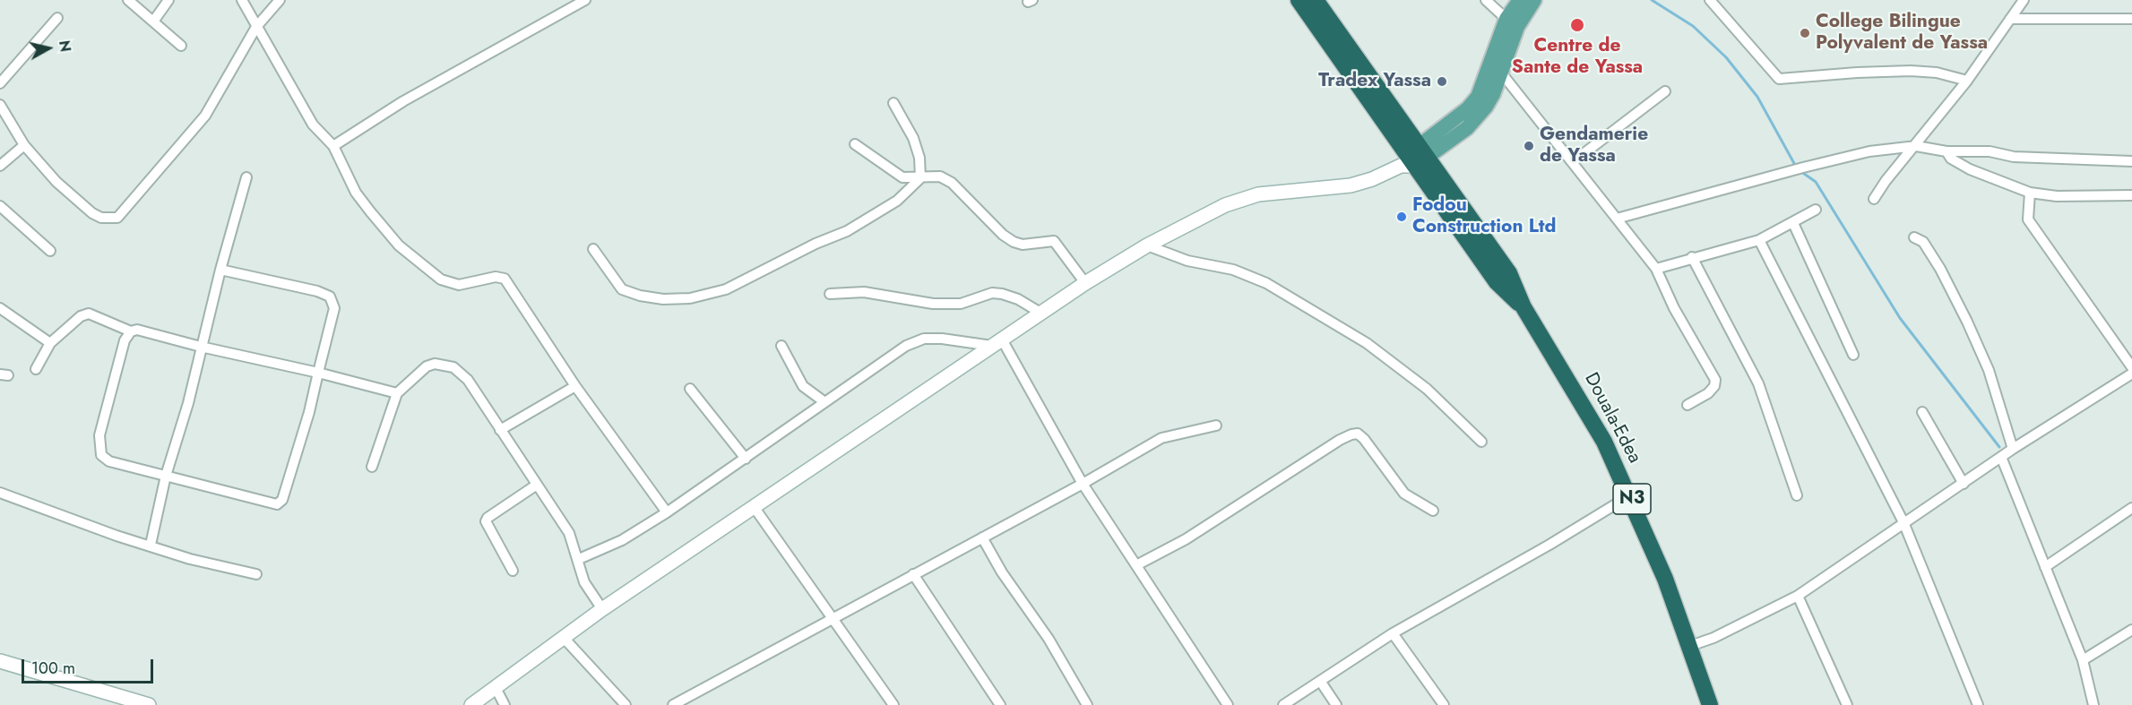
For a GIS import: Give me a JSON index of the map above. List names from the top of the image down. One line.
{"streets":{"highway":["Douala-Edea","N3"]},"places":["Centre de Sante de Yassa","College Bilingue Polyvalent de Yassa","Tradex Yassa","Gendamerie de Yassa","Fodou Construction Ltd"],"scale_bar":"100 m","north":"right"}
